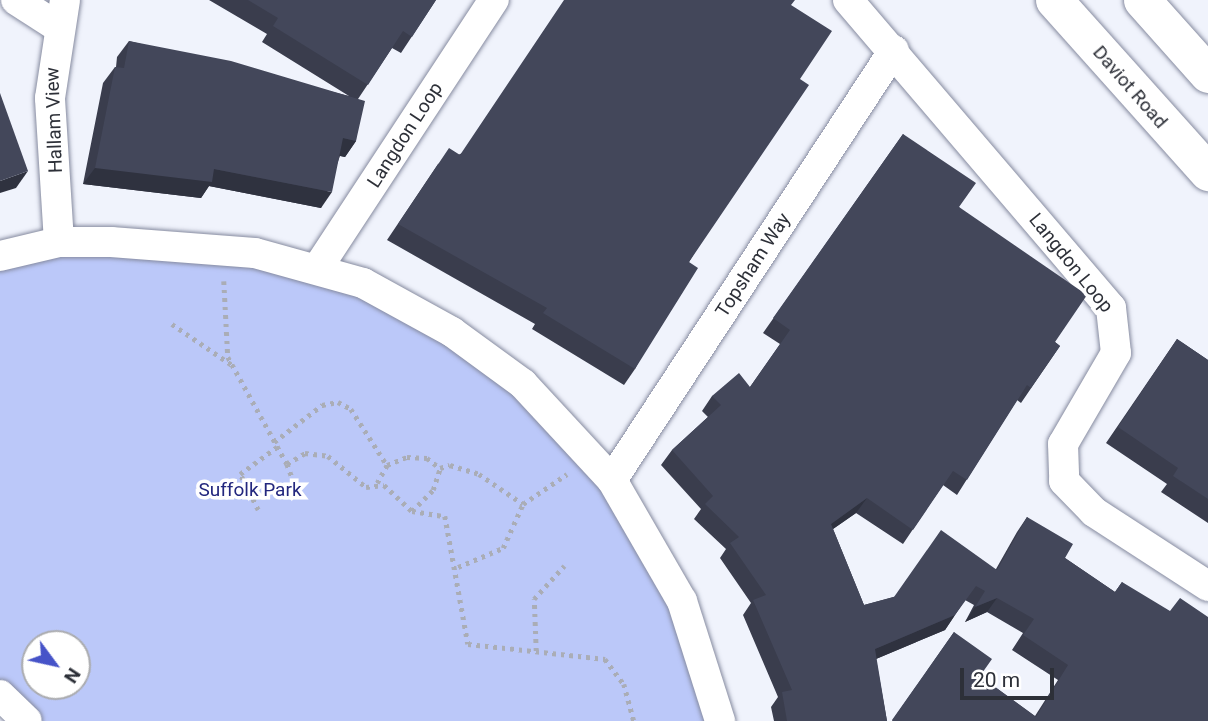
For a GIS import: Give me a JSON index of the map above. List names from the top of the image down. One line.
{"streets":{"street":["Daviot Road","Hallam View","Langdon Loop","Topsham Way"]},"crossings":[["Langdon Loop","Topsham Way"]],"parks":["Suffolk Park"],"scale_bar":"20 m","north":"bottom right"}
